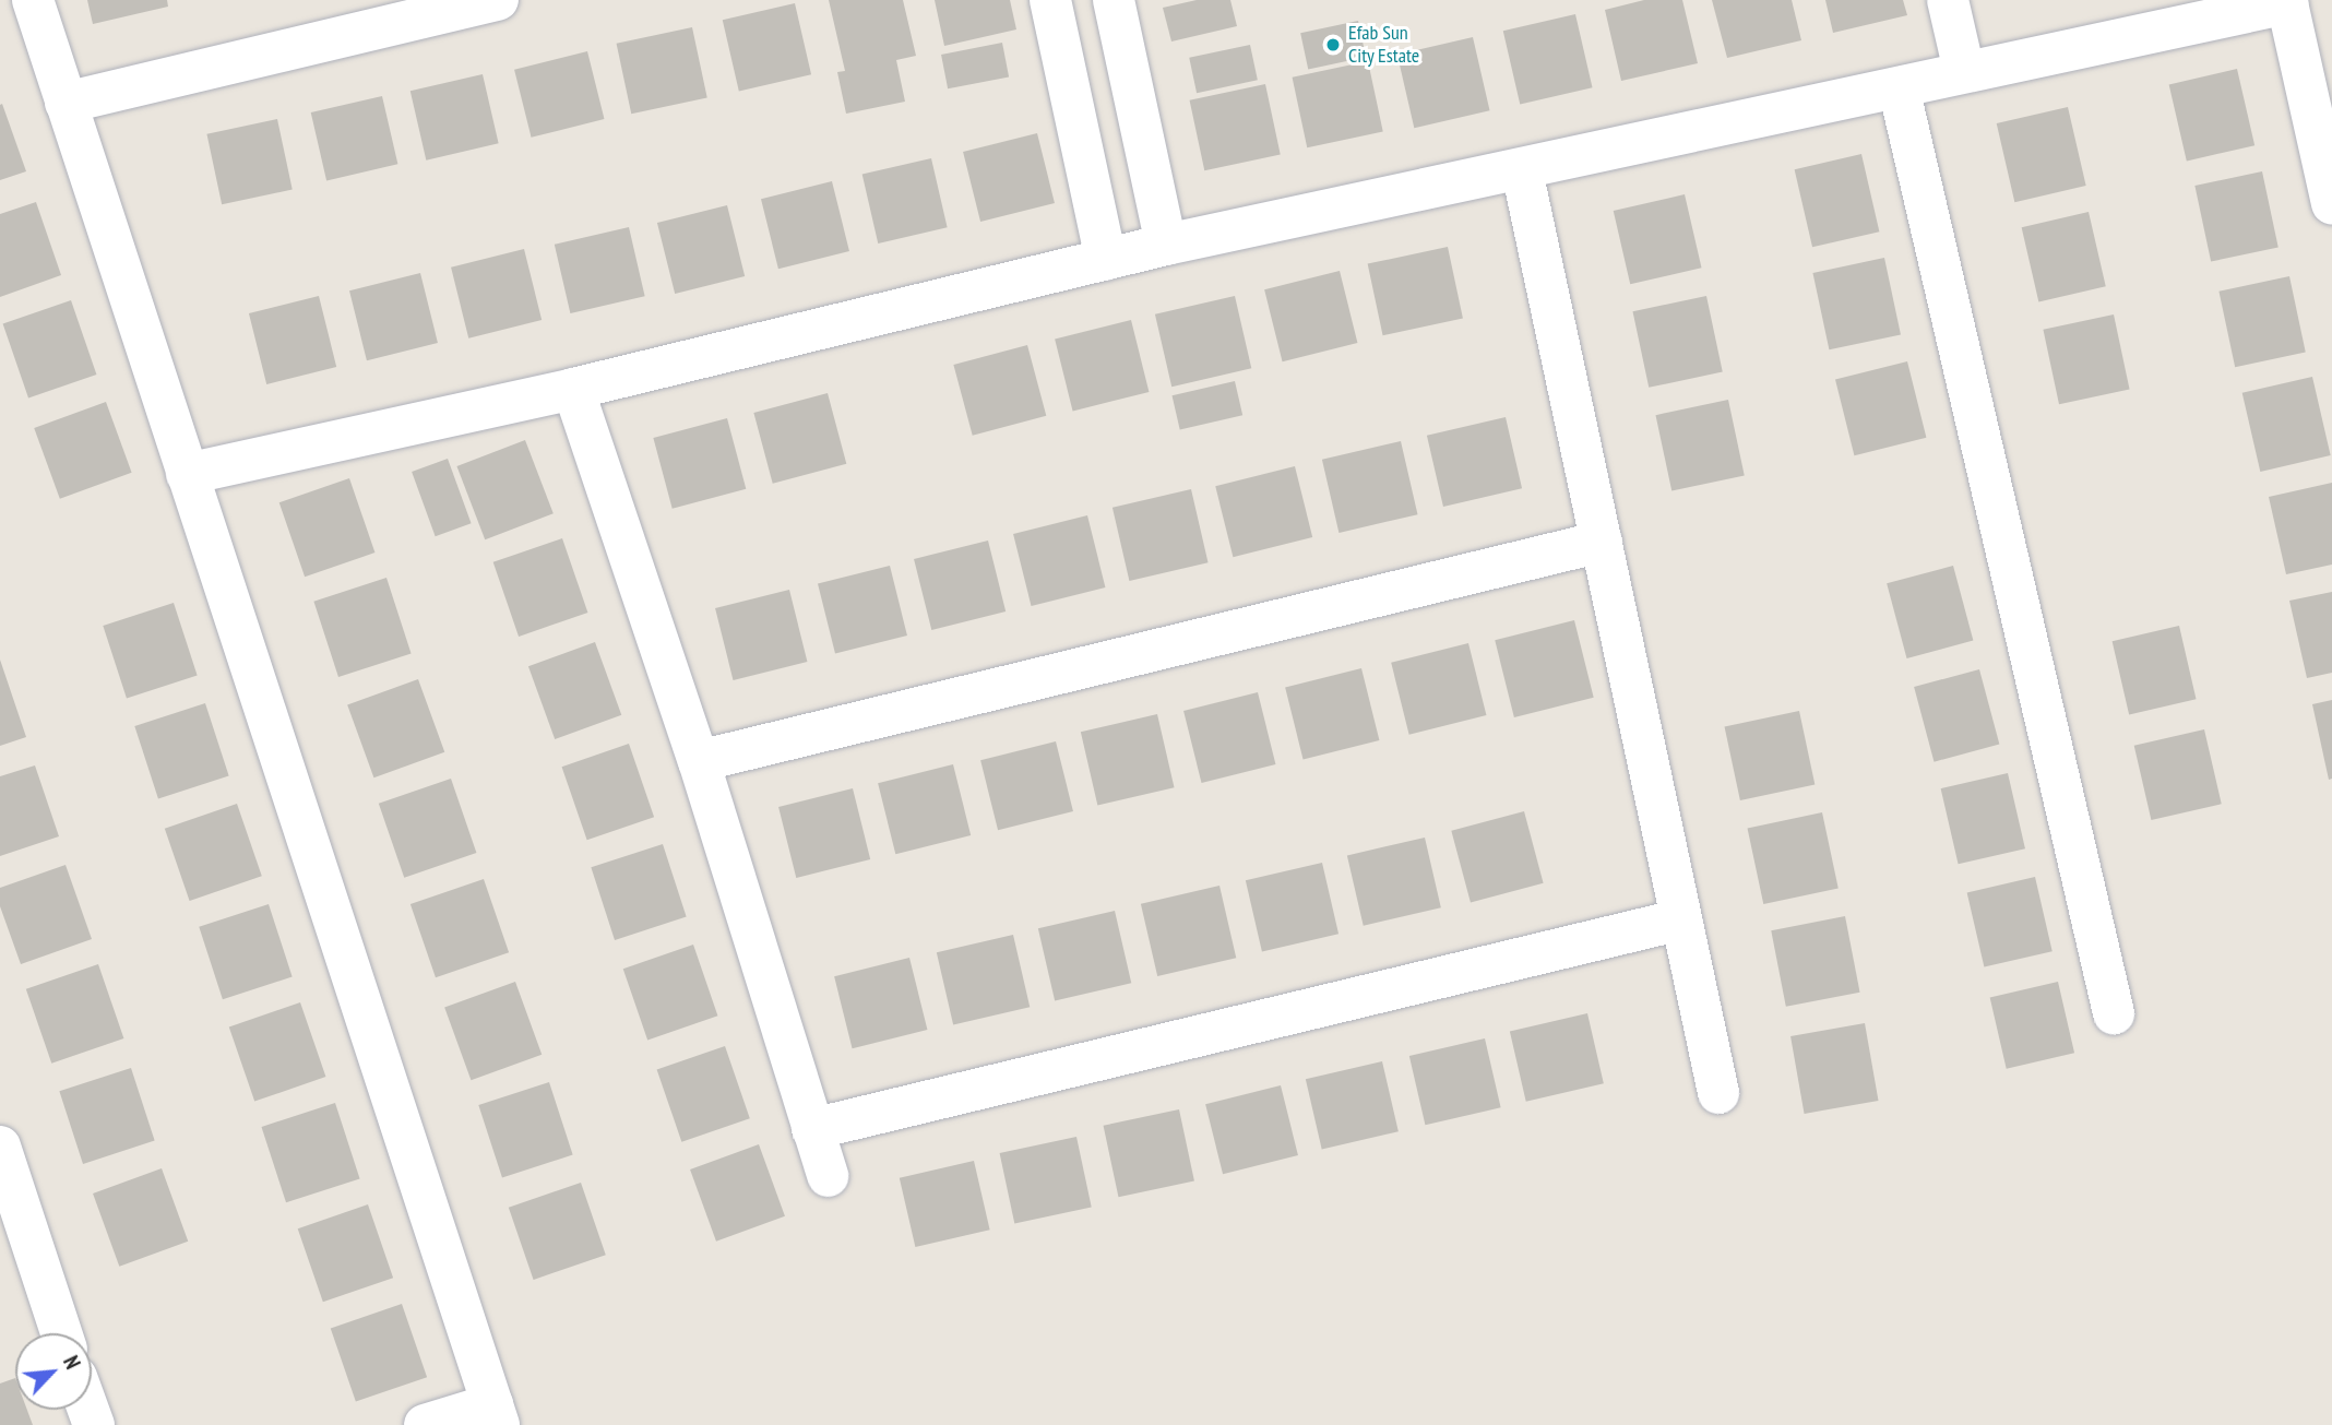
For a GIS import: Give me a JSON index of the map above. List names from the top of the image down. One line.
{"places":["Efab Sun City Estate"],"north":"top right"}
